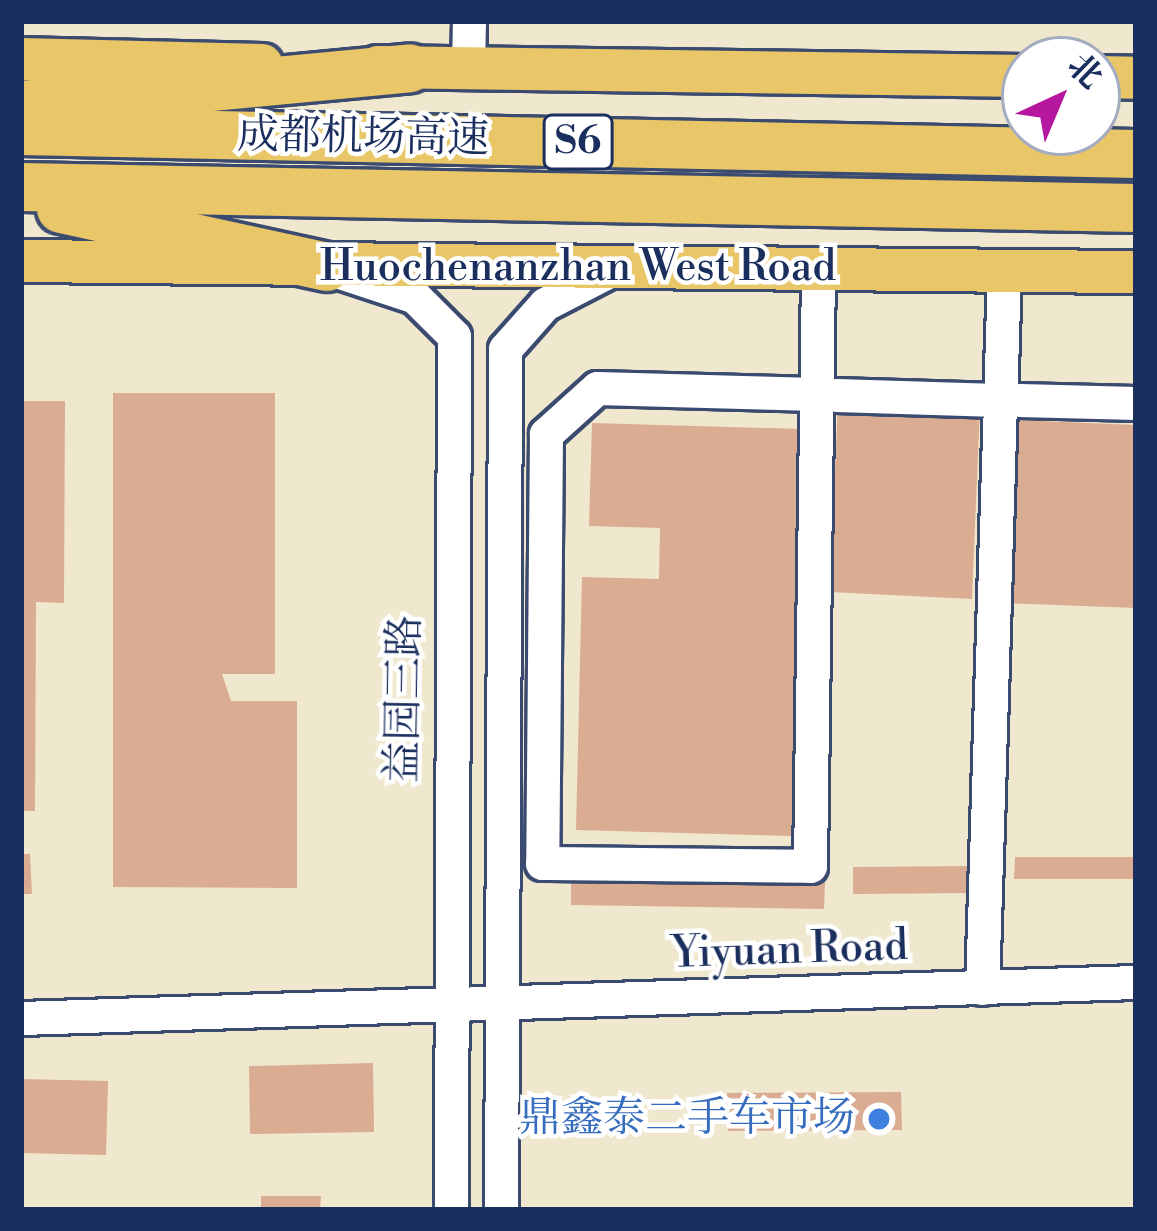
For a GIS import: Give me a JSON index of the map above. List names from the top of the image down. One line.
{"streets":{"highway":["成都机场高速","S6"],"main road":["Huochenanzhan West Road"],"street":["益园三路","Yiyuan Road"]},"crossings":[["Huochenanzhan West Road","益园三路"],["益园三路","Yiyuan Road"]],"places":["鼎鑫泰二手车市场"],"north":"top right"}
